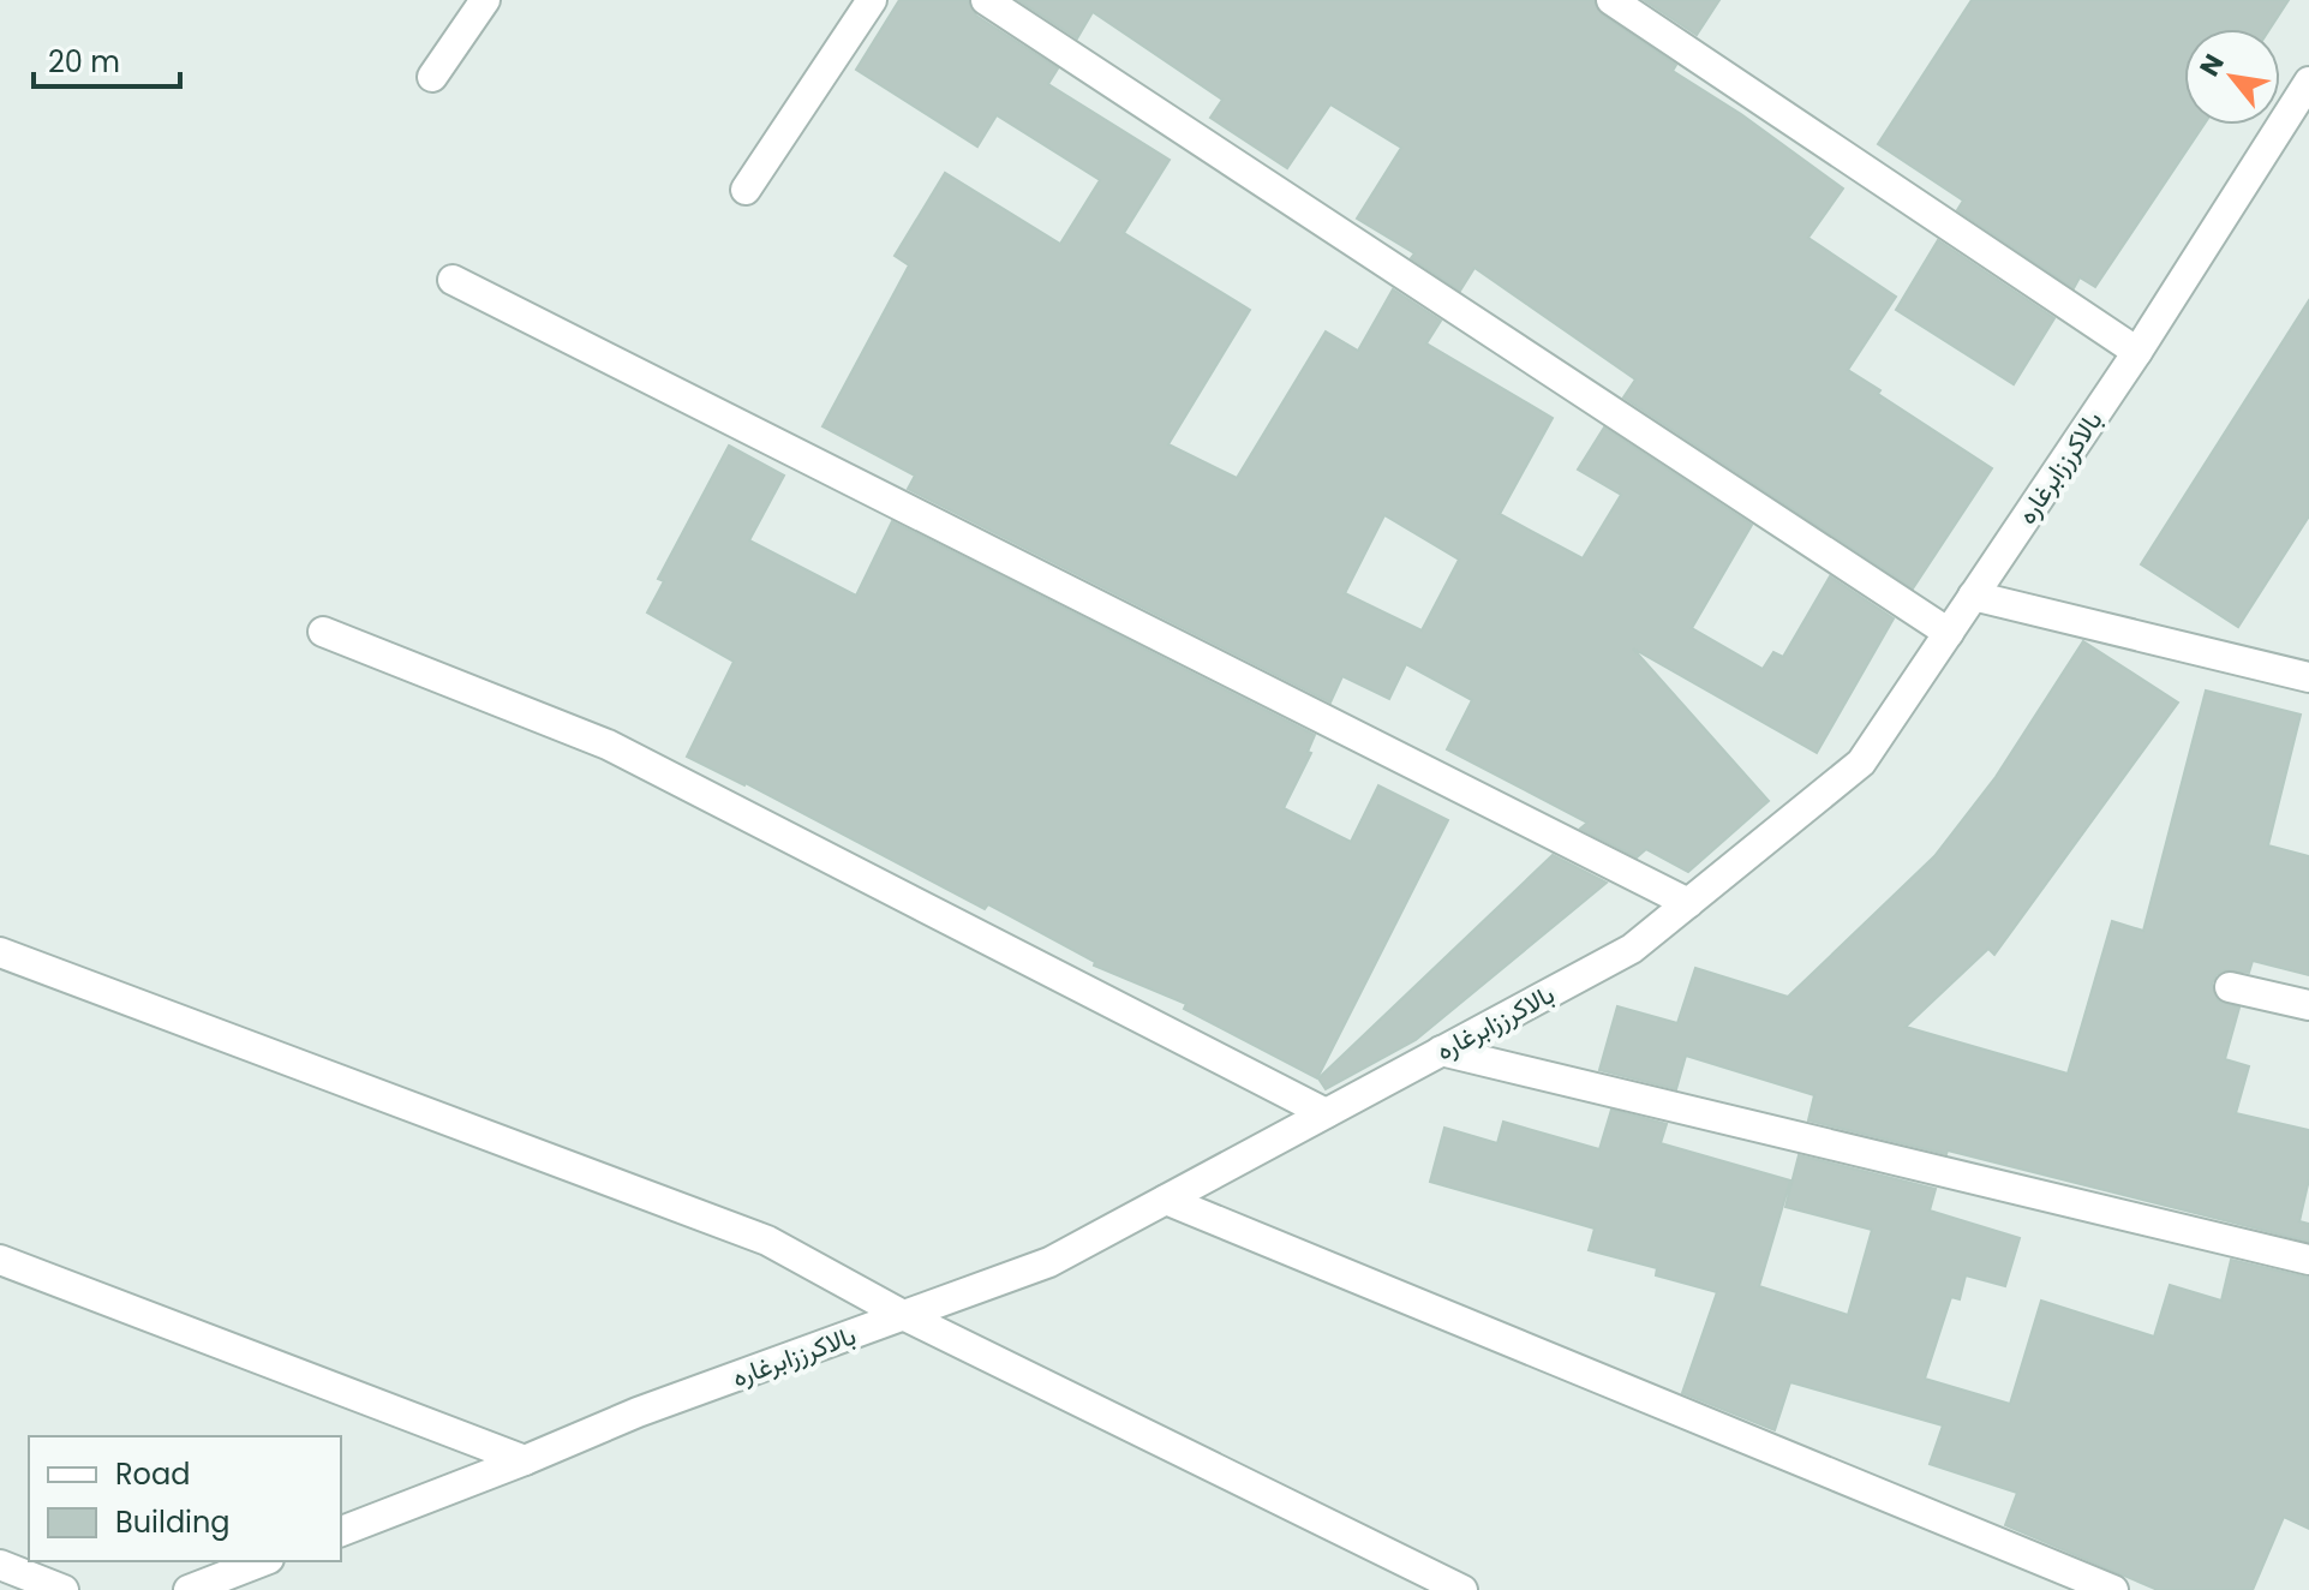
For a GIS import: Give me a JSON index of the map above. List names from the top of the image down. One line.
{"streets":{"street":["بالاکرززابرغاره"]},"legend":["Road","Building"],"scale_bar":"20 m","north":"top left"}
